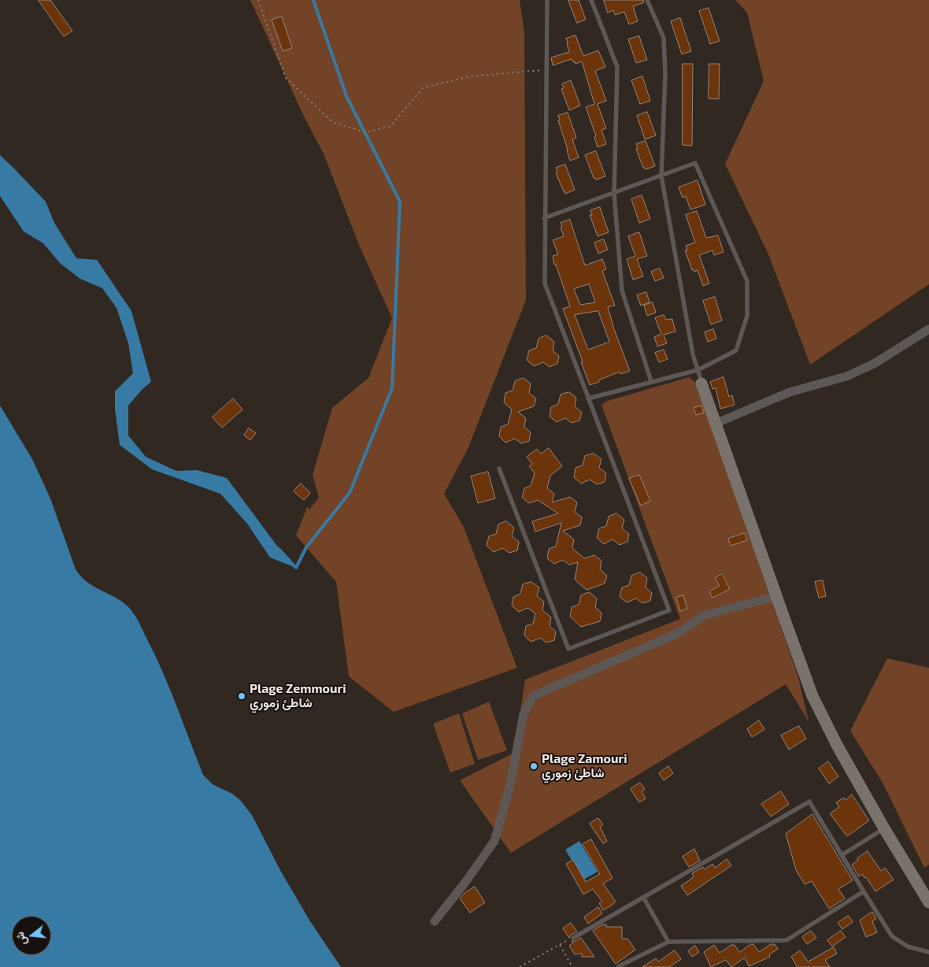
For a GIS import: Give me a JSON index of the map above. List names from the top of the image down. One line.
{"places":["Plage Zemmouri شاطئ زموري","Plage Zamouri شاطئ زموري"],"north":"left"}
